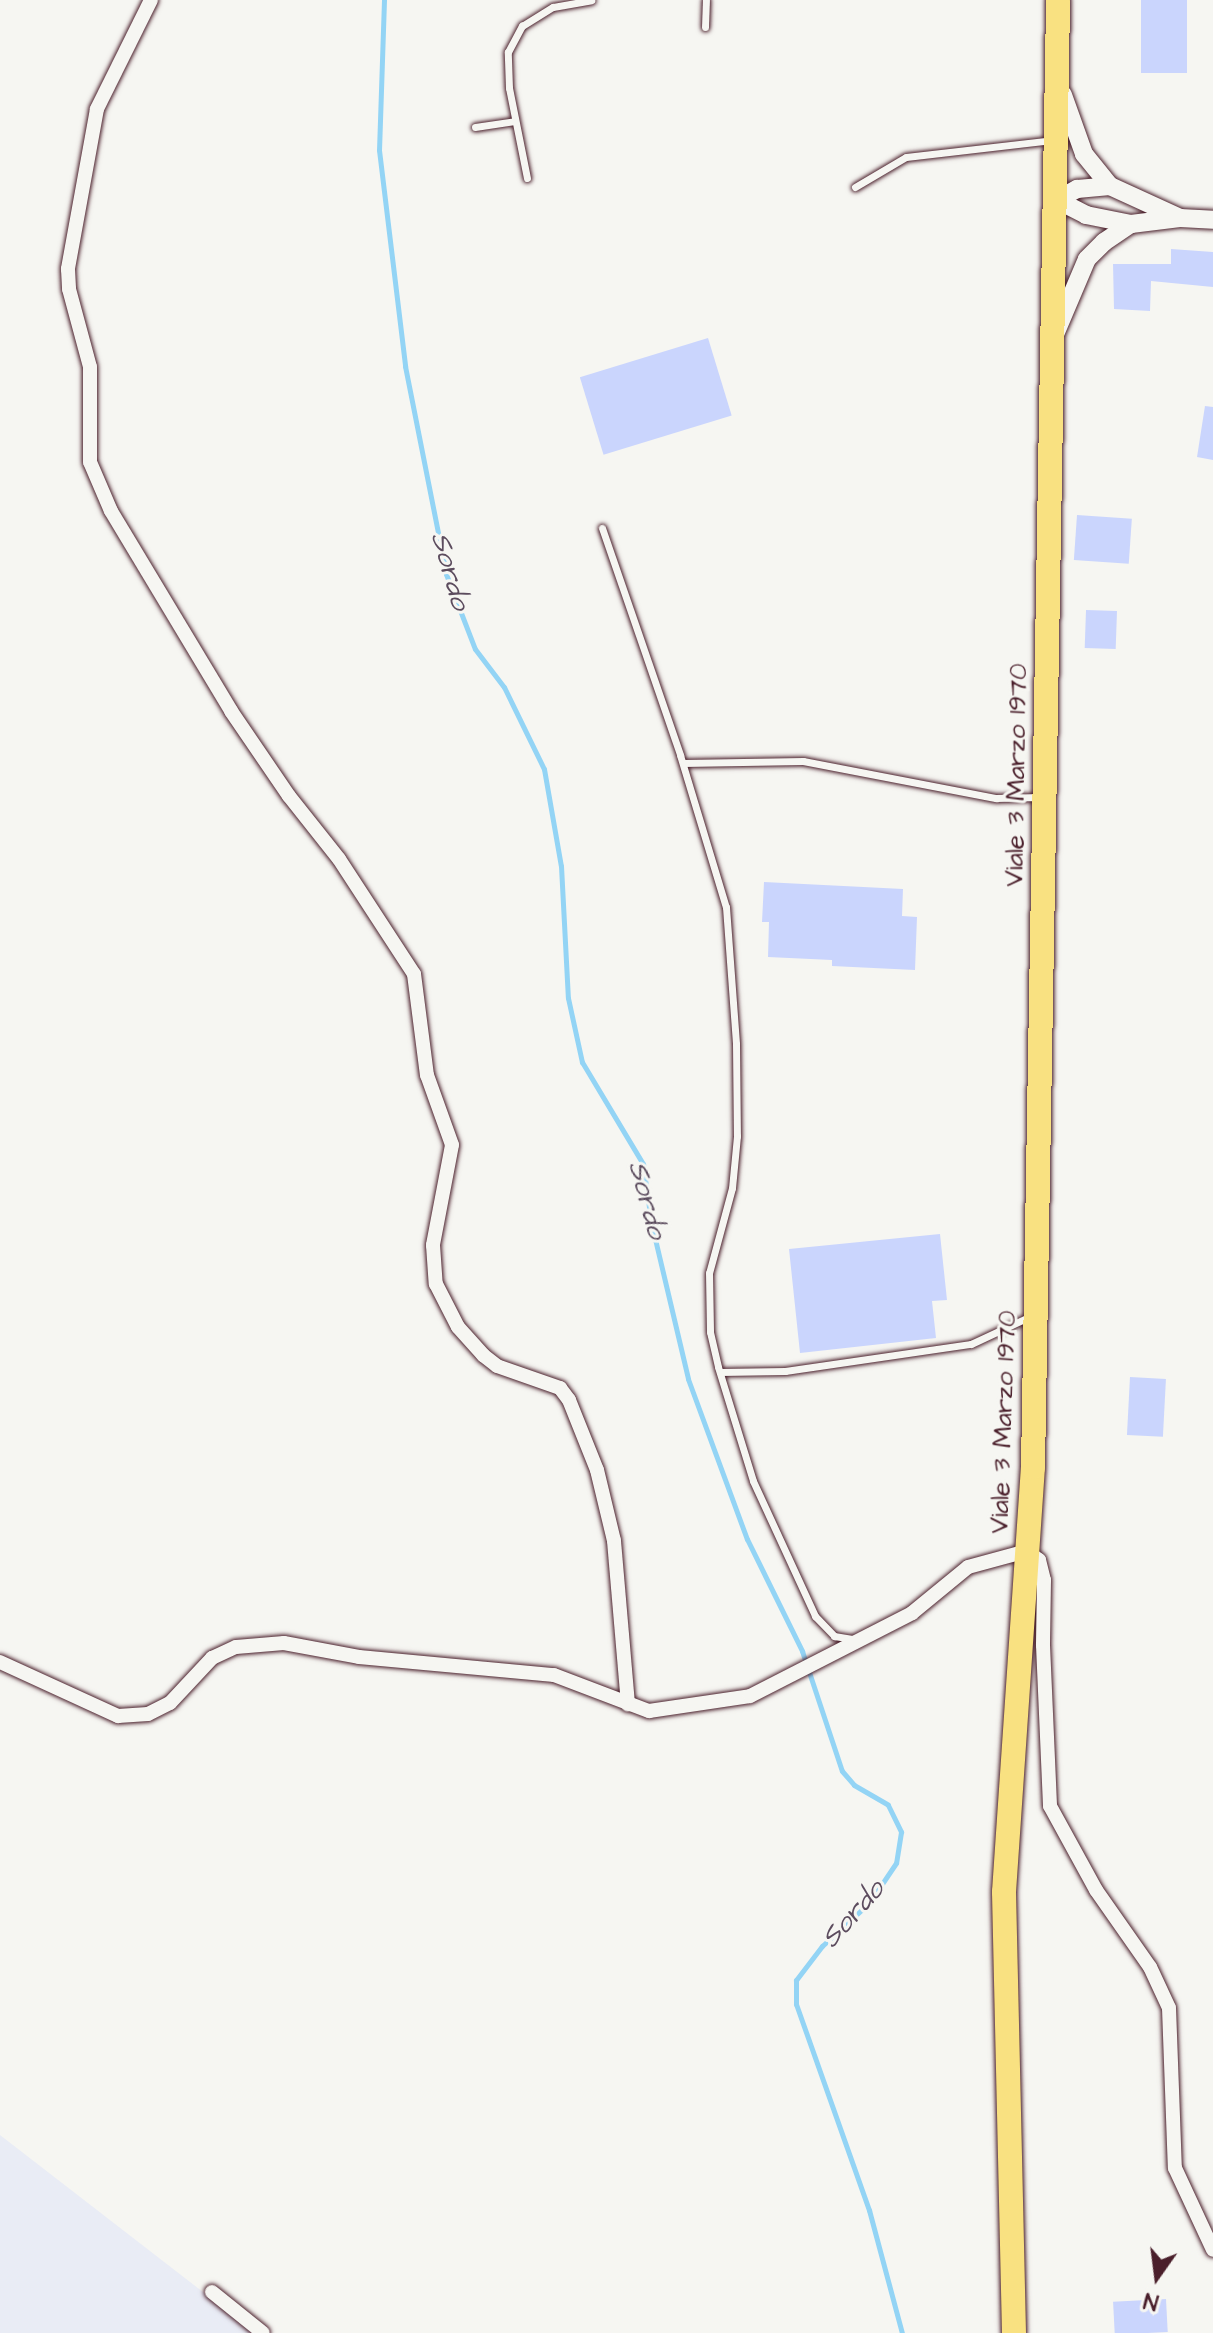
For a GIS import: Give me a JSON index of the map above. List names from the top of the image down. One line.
{"streets":{"main road":["Viale 3 Marzo 1970"]},"water":["Sordo"],"north":"bottom"}
